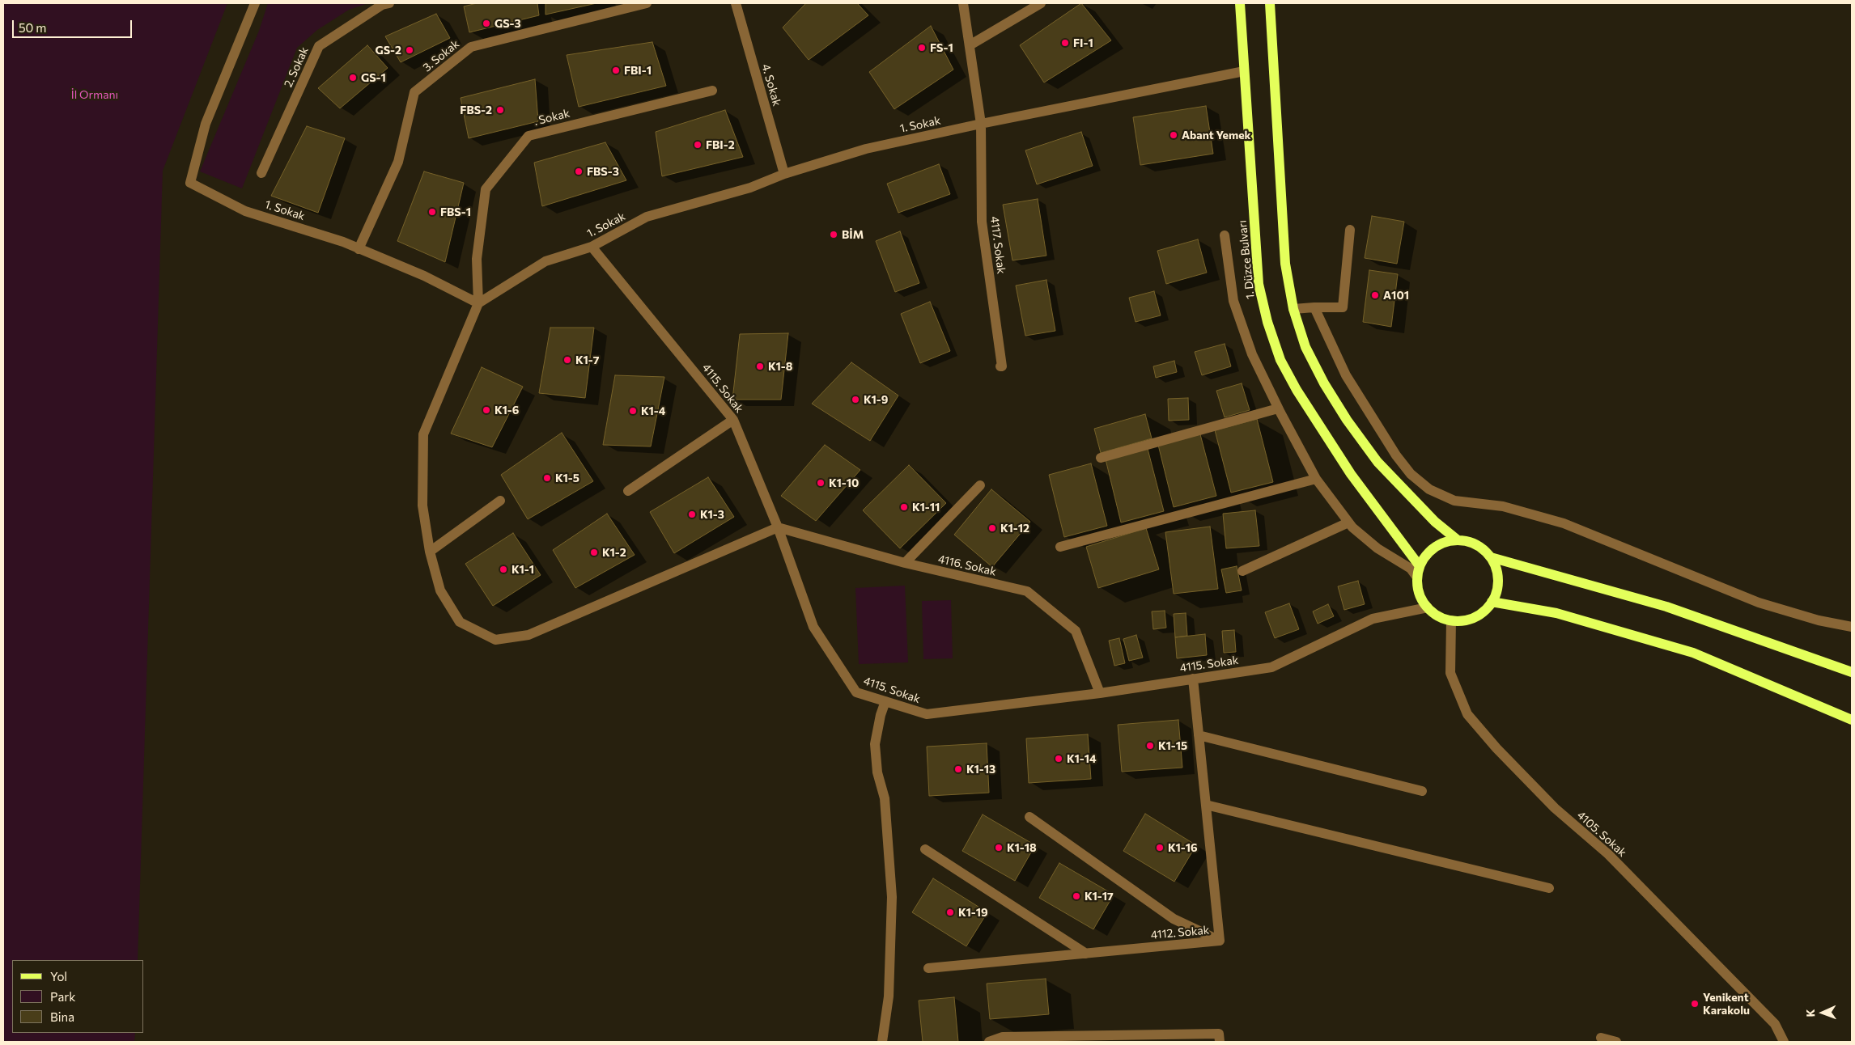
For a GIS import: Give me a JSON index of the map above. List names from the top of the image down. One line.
{"streets":{"main road":["1. Düzce Bulvarı"],"street":["3. Sokak","2. Sokak","4. Sokak",". Sokak","1. Sokak","4117. Sokak","4115. Sokak","4116. Sokak","4105. Sokak","4112. Sokak"]},"crossings":[["3. Sokak","1. Sokak"],["4. Sokak","1. Sokak"],[". Sokak","1. Sokak"],["1. Sokak","4117. Sokak"],["1. Sokak","1. Düzce Bulvarı"],["1. Sokak","4115. Sokak"],["1. Düzce Bulvarı","4115. Sokak"],["1. Düzce Bulvarı","4105. Sokak"],["4115. Sokak","4116. Sokak"],["4115. Sokak","4105. Sokak"],["4115. Sokak","4112. Sokak"]],"parks":["İl Ormanı"],"places":["GS-3","FI-1","FS-1","GS-2","FBI-1","GS-1","FBS-2","Abant Yemek","FBI-2","FBS-3","FBS-1","BİM","A101","K1-7","K1-8","K1-9","K1-6","K1-4","K1-5","K1-10","K1-11","K1-3","K1-12","K1-2","K1-1","K1-15","K1-14","K1-13","K1-18","K1-16","K1-17","K1-19","Yenikent Karakolu"],"legend":["Yol","Park","Bina"],"scale_bar":"50 m","north":"left"}
